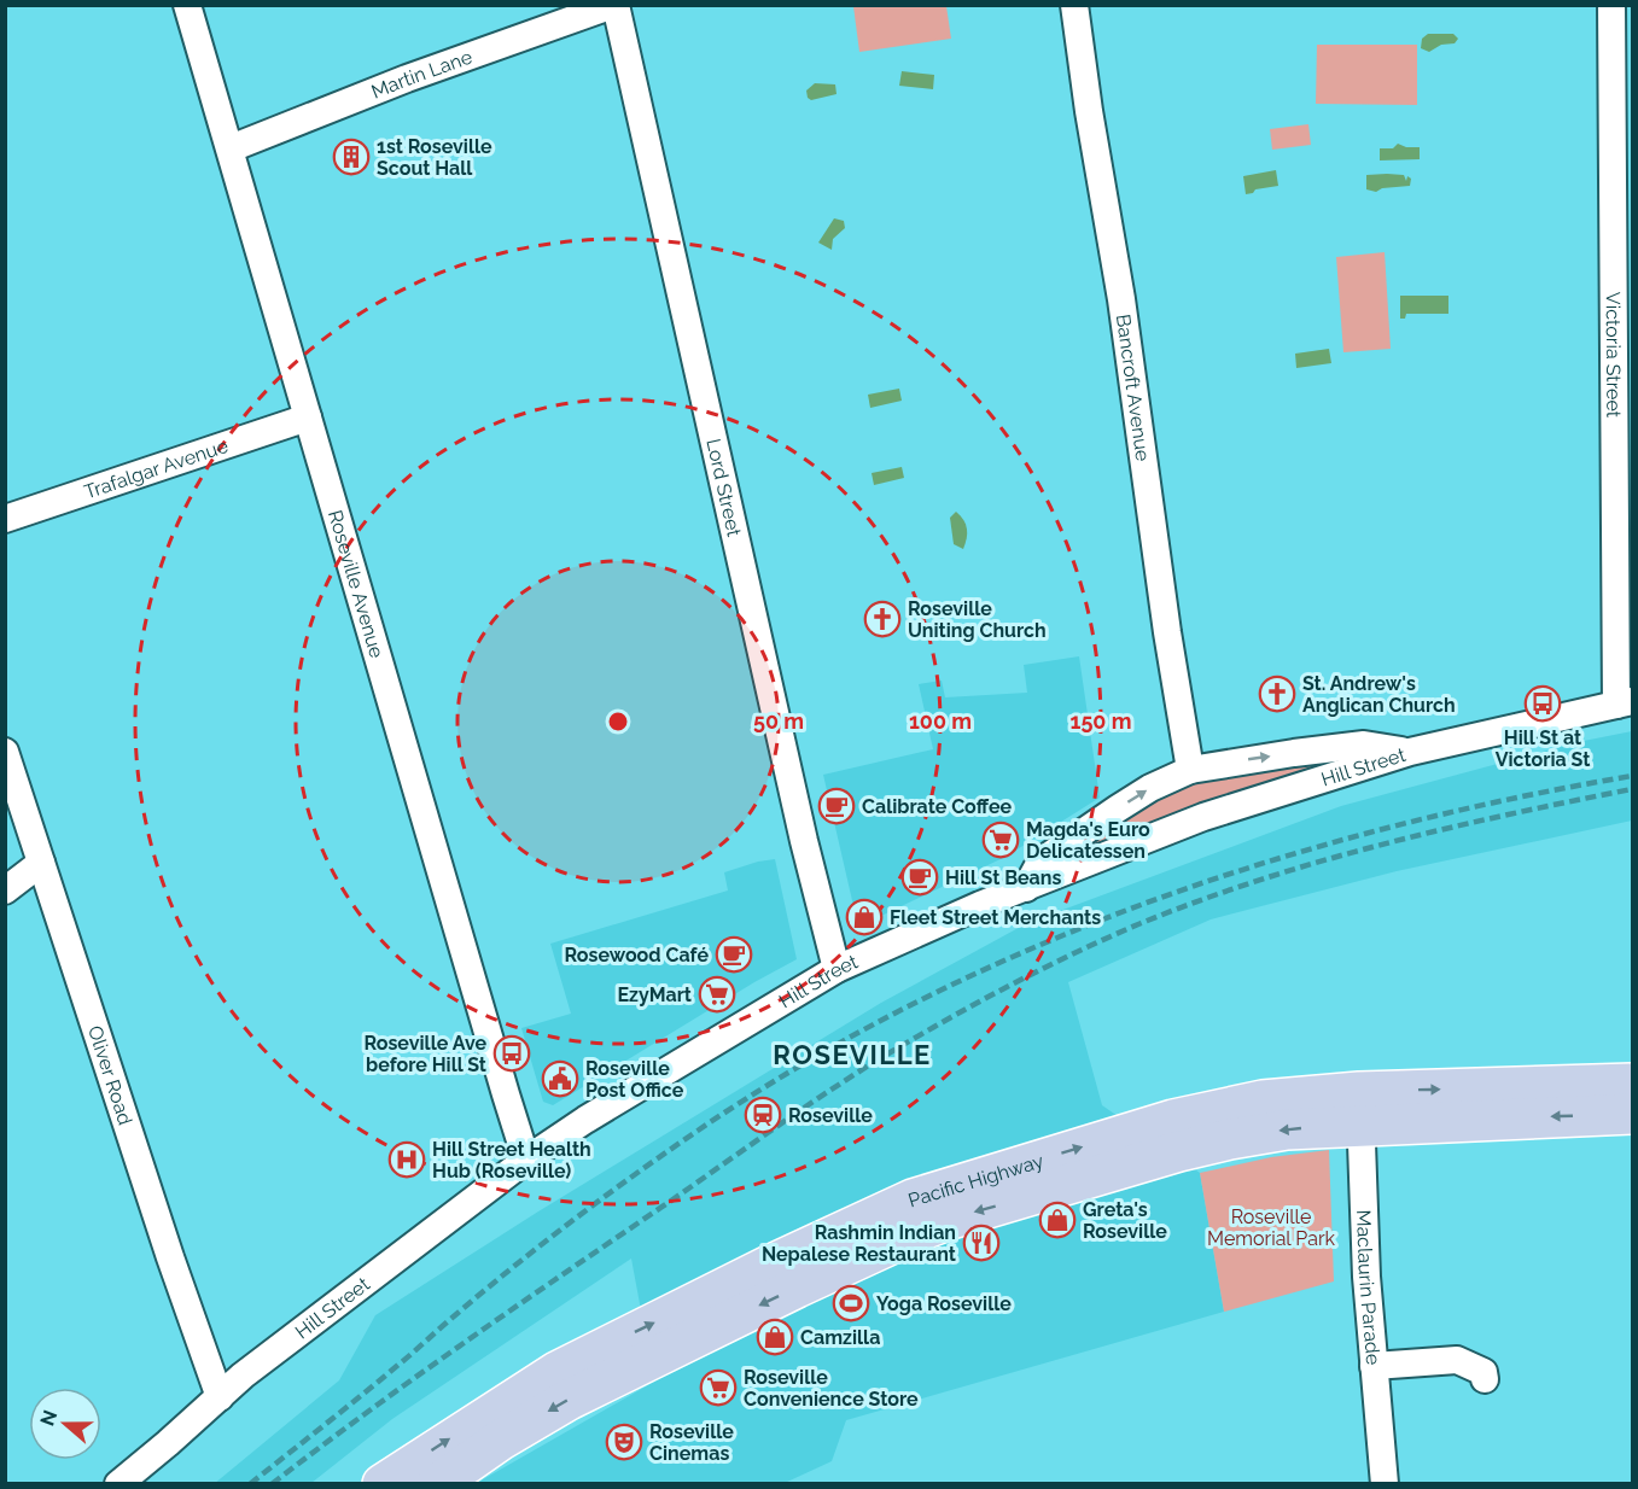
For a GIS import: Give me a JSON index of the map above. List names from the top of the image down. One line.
{"streets":{"highway":["Pacific Highway"],"street":["Martin Lane","Victoria Street","Bancroft Avenue","Trafalgar Avenue","Lord Street","Roseville Avenue","Hill Street","Oliver Road","Maclaurin Parade"]},"crossings":[["Martin Lane","Lord Street"],["Martin Lane","Roseville Avenue"],["Victoria Street","Hill Street"],["Trafalgar Avenue","Roseville Avenue"],["Lord Street","Hill Street"],["Roseville Avenue","Hill Street"],["Hill Street","Oliver Road"],["Pacific Highway","Maclaurin Parade"]],"districts":["ROSEVILLE"],"parks":["Roseville Memorial Park"],"places":{"building":["1st Roseville Scout Hall"],"church":["Roseville Uniting Church","St. Andrew's Anglican Church"],"bus stop":["Hill St at Victoria St","Roseville Ave before Hill St"],"cafe":["Calibrate Coffee","Hill St Beans","Rosewood Café"],"supermarket":["Magda's Euro Delicatessen","EzyMart","Roseville Convenience Store"],"shop":["Fleet Street Merchants","Greta's Roseville","Camzilla"],"public building":["Roseville Post Office"],"station":["Roseville"],"hospital":["Hill Street Health Hub (Roseville)"],"restaurant":["Rashmin Indian Nepalese Restaurant"],"sports":["Yoga Roseville"],"theatre":["Roseville Cinemas"]},"north":"left","rings":["50 m","100 m","150 m"]}
